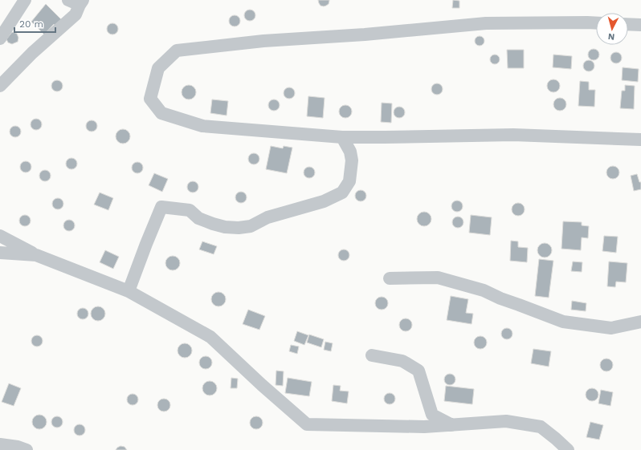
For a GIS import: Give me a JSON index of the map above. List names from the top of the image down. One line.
{"scale_bar":"20 m","north":"bottom"}
